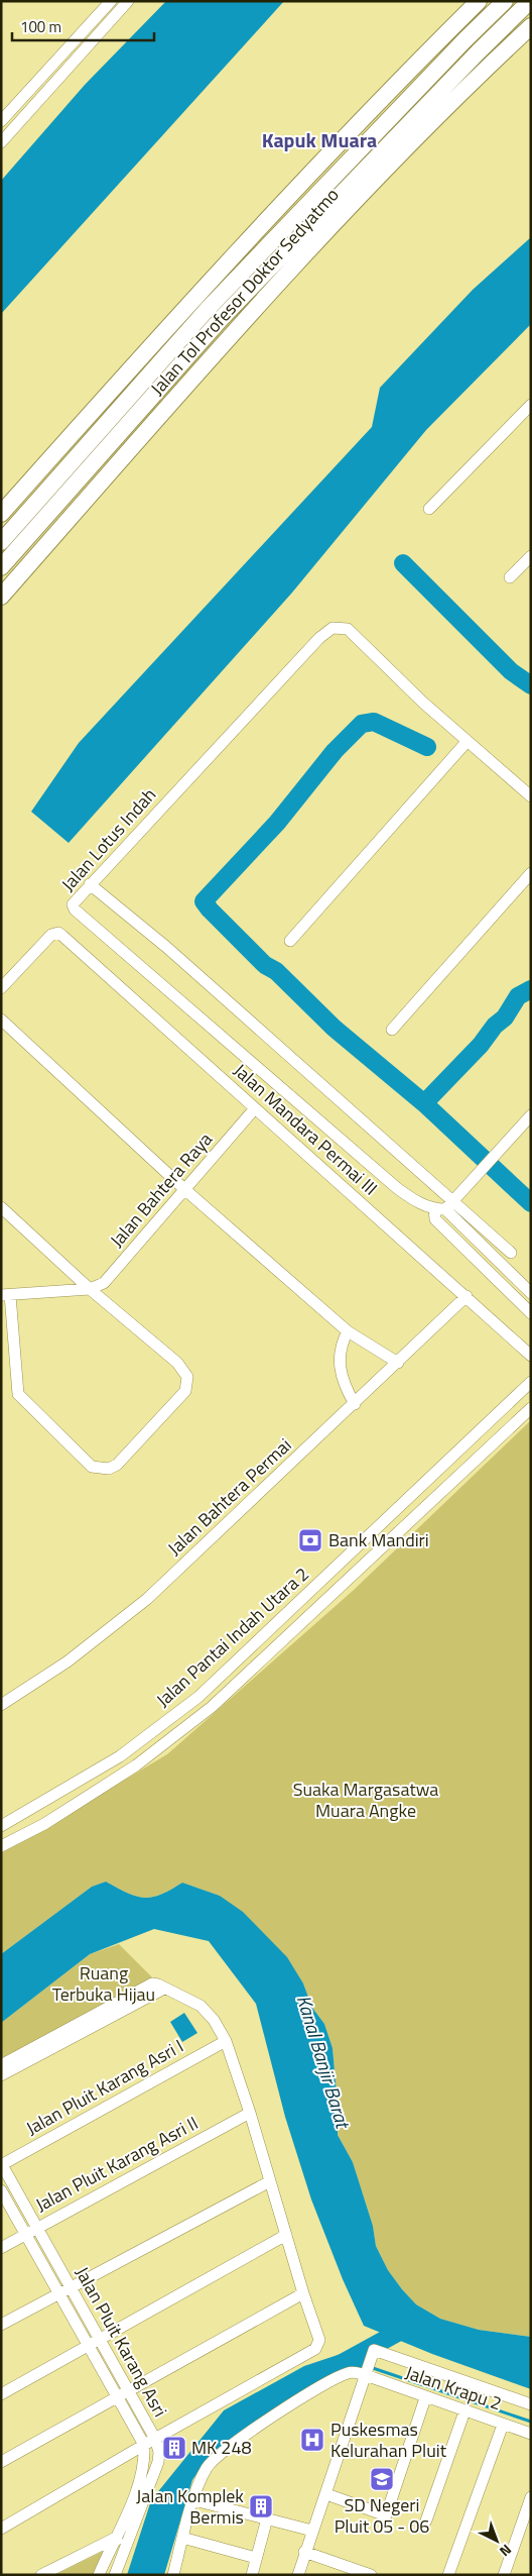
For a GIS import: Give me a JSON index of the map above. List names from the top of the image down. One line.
{"streets":{"highway":["Jalan Tol Profesor Doktor Sedyatmo"],"street":["Jalan Lotus Indah","Jalan Mandara Permai III","Jalan Bahtera Raya","Jalan Bahtera Permai","Jalan Pantai Indah Utara 2","Jalan Pluit Karang Asri I","Jalan Pluit Karang Asri II","Jalan Pluit Karang Asri","Jalan Krapu 2"]},"crossings":[["Jalan Mandara Permai III","Jalan Bahtera Raya"],["Jalan Mandara Permai III","Jalan Bahtera Permai"],["Jalan Pluit Karang Asri I","Jalan Pluit Karang Asri"],["Jalan Pluit Karang Asri II","Jalan Pluit Karang Asri"]],"districts":["Kapuk Muara"],"water":["Kanal Banjir Barat"],"parks":["Suaka Margasatwa Muara Angke","Ruang Terbuka Hijau"],"places":{"bank":["Bank Mandiri"],"hospital":["Puskesmas Kelurahan Pluit"],"building":["MK 248","Jalan Komplek Bermis"],"school or university":["SD Negeri Pluit 05 - 06"]},"scale_bar":"100 m","north":"bottom right"}
